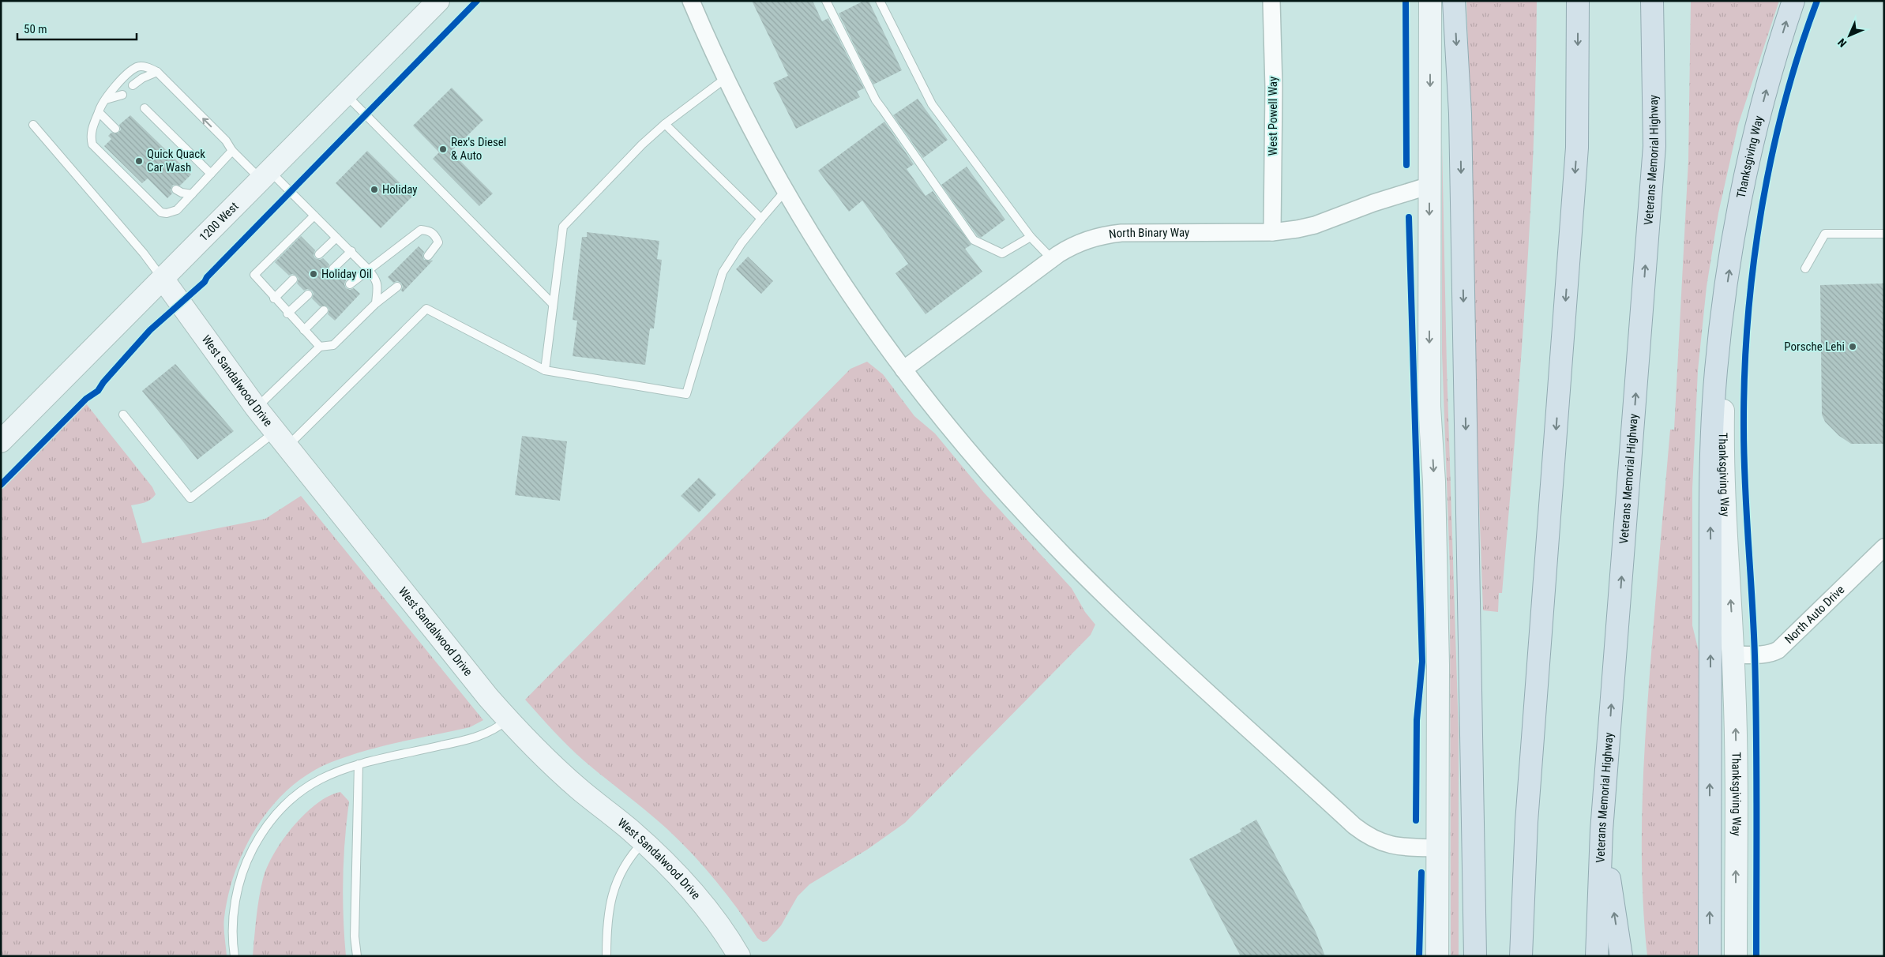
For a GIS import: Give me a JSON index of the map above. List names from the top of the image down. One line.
{"streets":{"highway":["Thanksgiving Way","Veterans Memorial Highway"],"main road":["1200 West","West Sandalwood Drive"],"street":["West Powell Way","North Binary Way","North Auto Drive"]},"crossings":[["West Powell Way","North Binary Way"],["Thanksgiving Way","North Auto Drive"],["1200 West","West Sandalwood Drive"]],"places":["Rex's Diesel & Auto","Quick Quack Car Wash","Holiday","Holiday Oil","Porsche Lehi"],"scale_bar":"50 m","north":"bottom left"}
